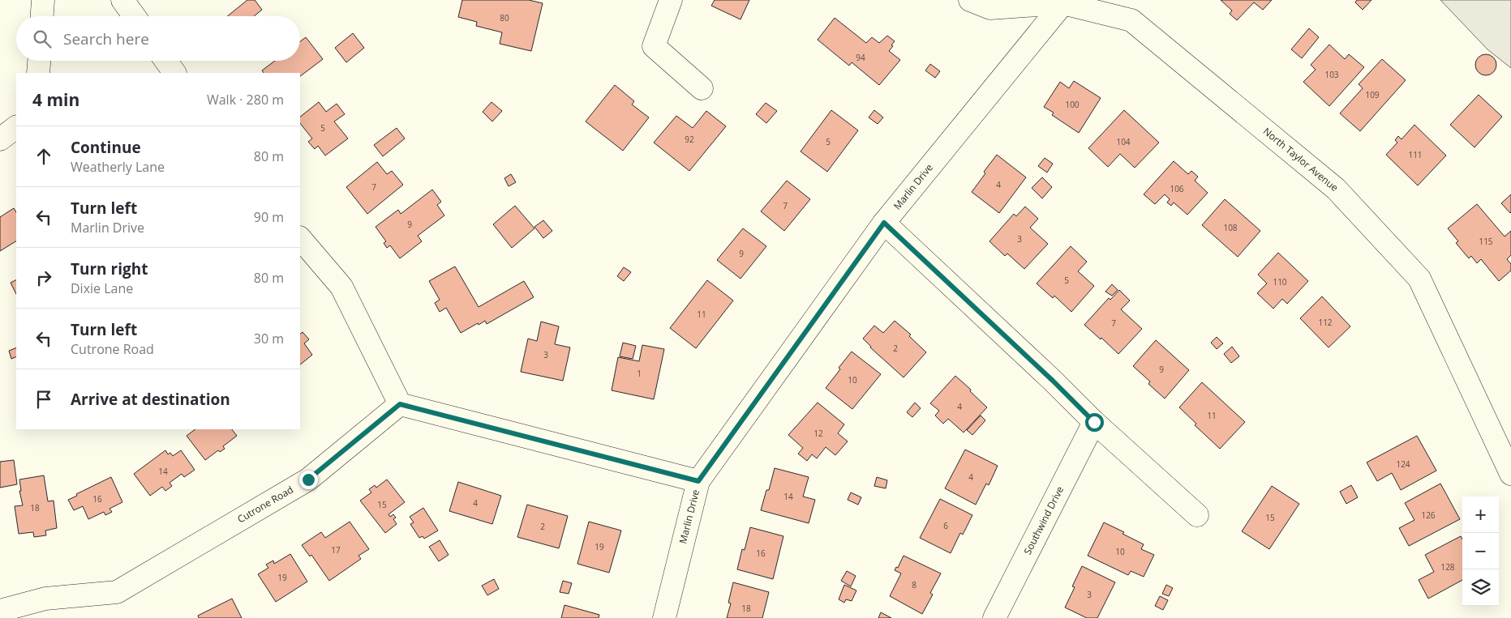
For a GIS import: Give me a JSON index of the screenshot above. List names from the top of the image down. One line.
{"streets":{"street":["North Taylor Avenue","Marlin Drive","Cutrone Road","Southwind Drive"]},"crossings":[["North Taylor Avenue","Marlin Drive"]],"house_numbers":["80","94","103","109","100","5","92","5","104","111","4","7","106","7","9","108","3","115","9","5","110","11","112","7","2","3","9","1","10","4","11","12","124","14","4","14","16","4","15","18","126","15","6","2","19","17","10","16","128","19","8","3","18"],"page":{"search":"Search here","heading":["4 min","Walk · 280 m"],"list":[["Continue","Weatherly Lane","80 m"],["Turn left","Marlin Drive","90 m"],["Turn right","Dixie Lane","80 m"],["Turn left","Cutrone Road","30 m"],"Arrive at destination"],"map_buttons":["+","−"]}}
